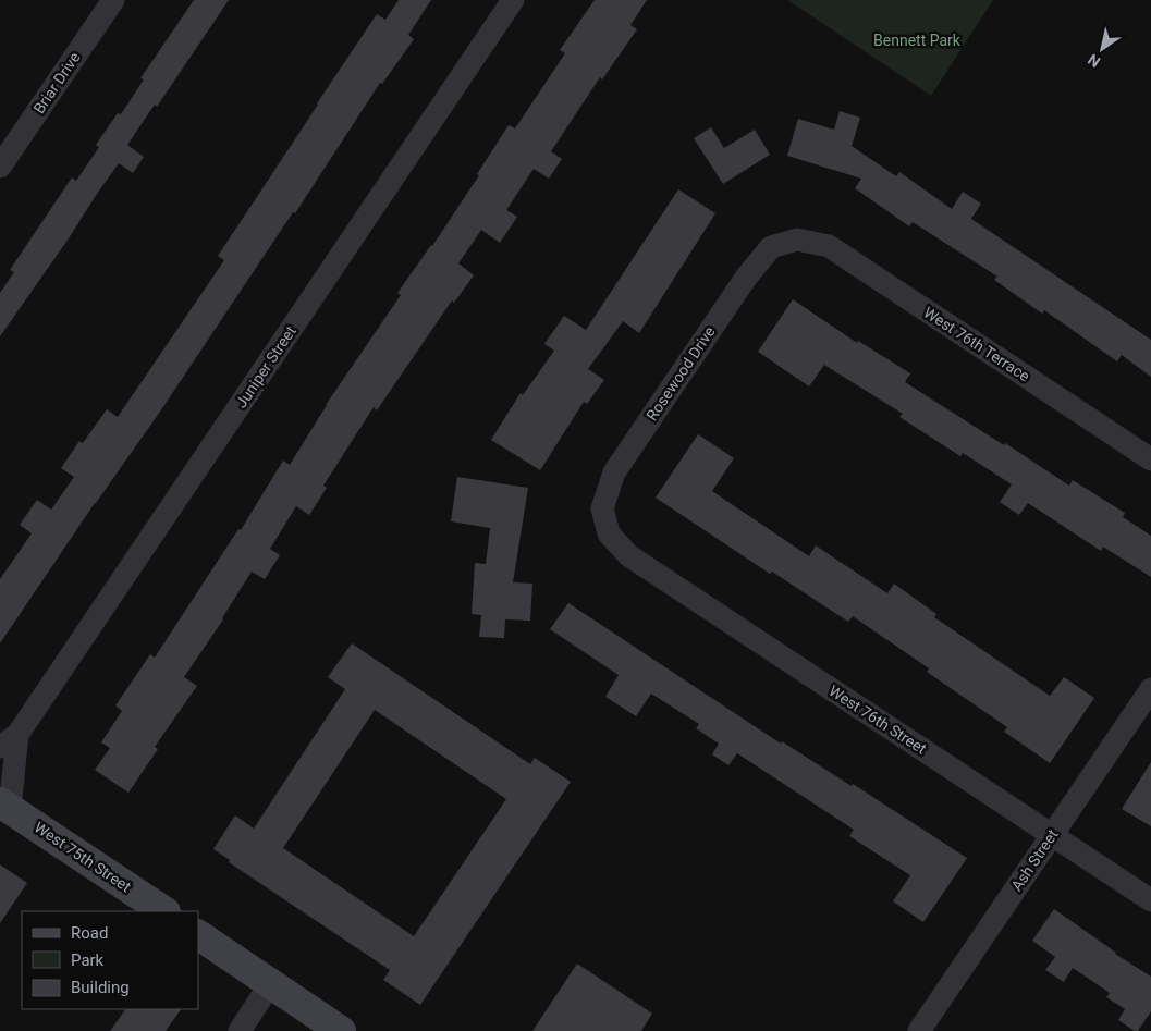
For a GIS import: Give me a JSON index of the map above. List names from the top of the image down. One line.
{"streets":{"main road":["West 75th Street"],"street":["Briar Drive","West 76th Terrace","Juniper Street","Rosewood Drive","West 76th Street","Ash Street"]},"crossings":[["West 76th Terrace","Rosewood Drive"],["Juniper Street","West 75th Street"],["Rosewood Drive","West 76th Street"],["West 76th Street","Ash Street"]],"parks":["Bennett Park"],"legend":["Road","Park","Building"],"north":"bottom left"}
